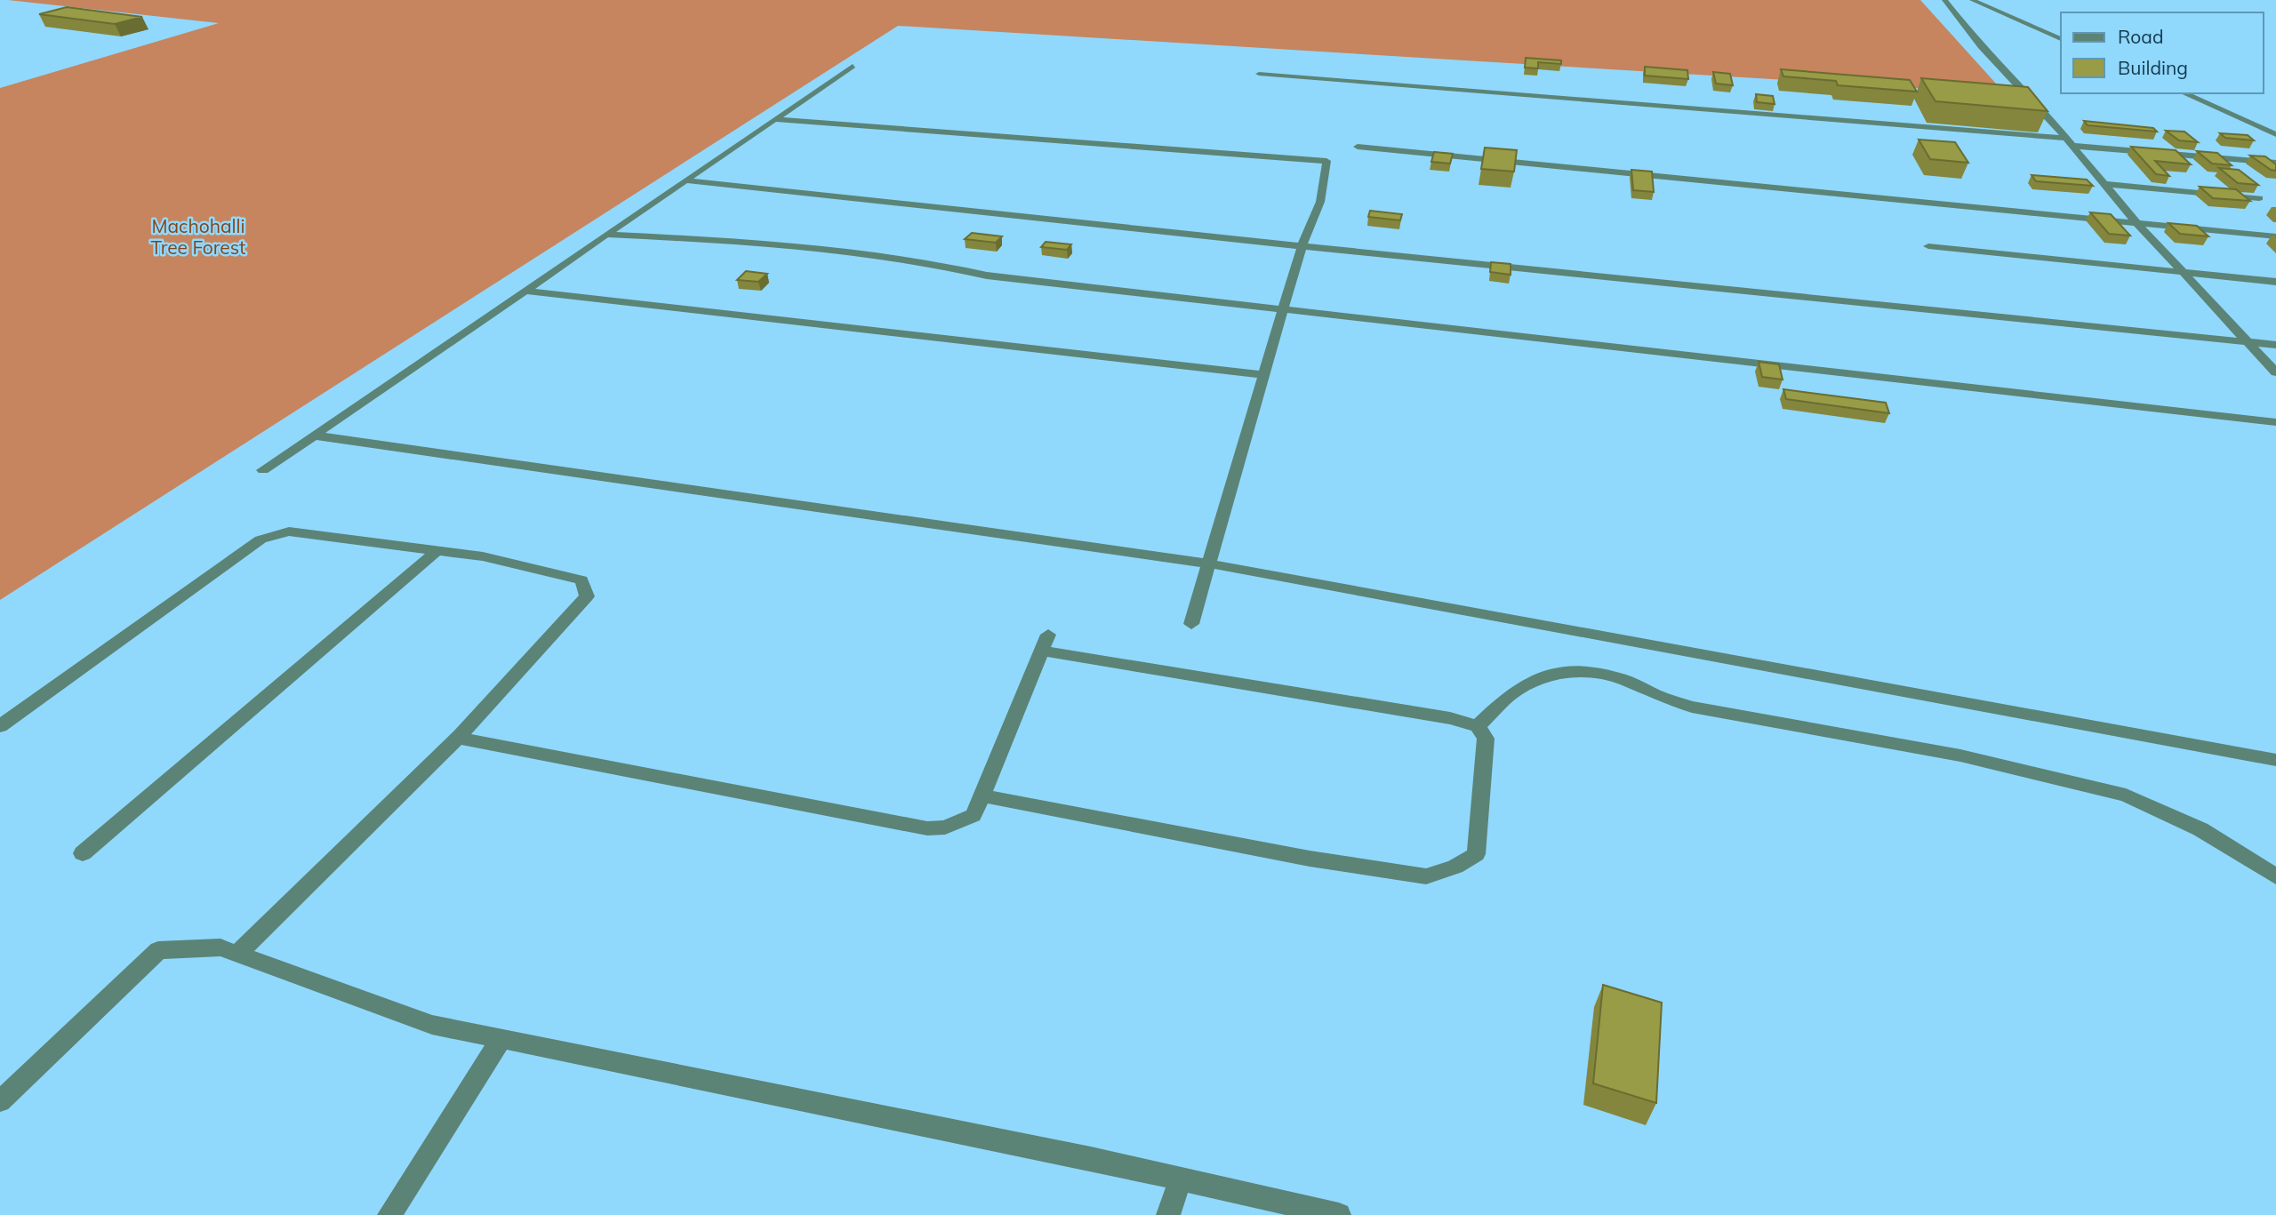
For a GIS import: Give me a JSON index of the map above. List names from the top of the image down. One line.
{"parks":["Machohalli Tree Forest"],"legend":["Road","Building"]}
